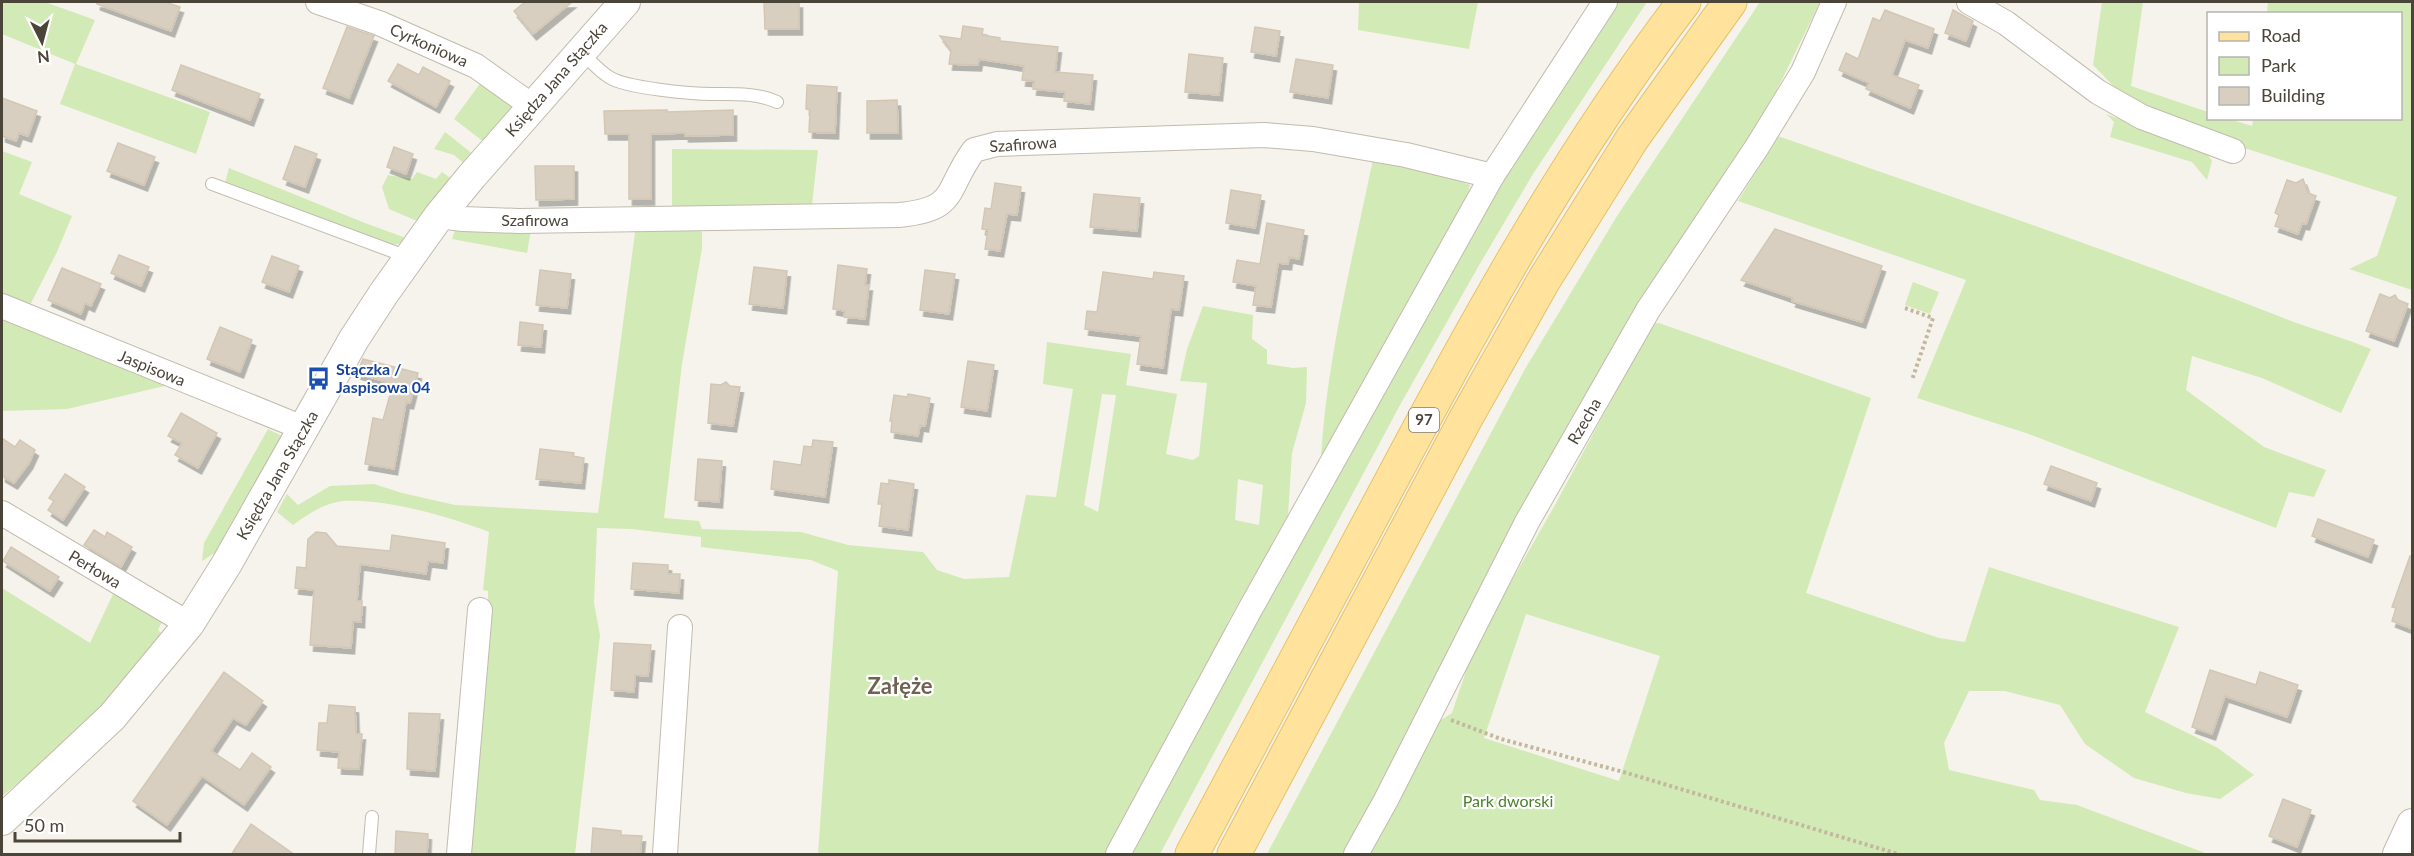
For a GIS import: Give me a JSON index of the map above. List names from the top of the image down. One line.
{"streets":{"main road":["97"],"street":["Cyrkoniowa","Księdza Jana Stączka","Szafirowa","Jaspisowa","Rzecha","Perłowa"]},"crossings":[["Cyrkoniowa","Księdza Jana Stączka"],["Księdza Jana Stączka","Szafirowa"],["Księdza Jana Stączka","Jaspisowa"],["Księdza Jana Stączka","Perłowa"]],"districts":["Załęże"],"parks":["Park dworski"],"places":{"bus stop":["Stączka / Jaspisowa 04"]},"legend":["Road","Park","Building"],"scale_bar":"50 m","north":"bottom"}
